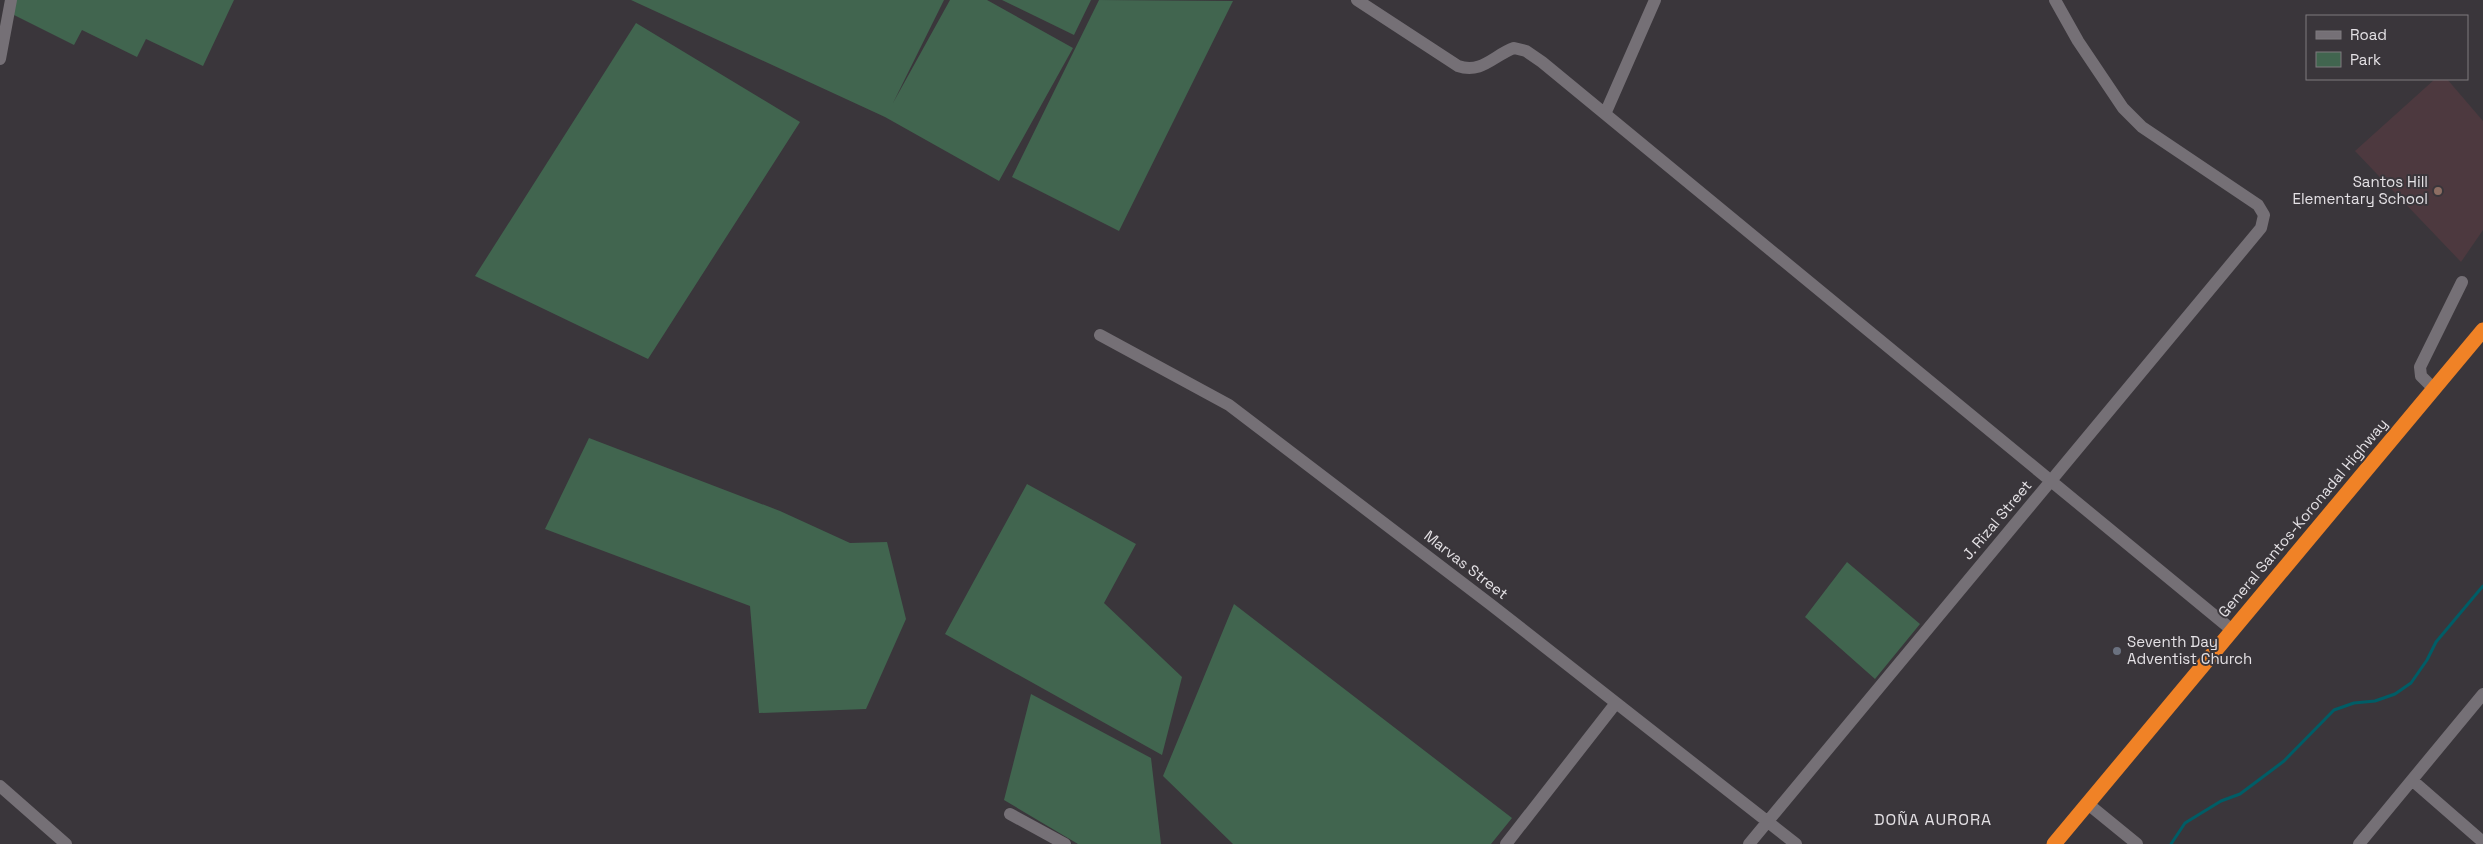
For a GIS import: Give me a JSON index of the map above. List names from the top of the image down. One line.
{"streets":{"highway":["General Santos-Koronadal Highway"],"street":["J. Rizal Street","Marvas Street"]},"crossings":[["J. Rizal Street","Marvas Street"]],"districts":["DOÑA AURORA"],"places":["Santos Hill Elementary School","Seventh Day Adventist Church"],"legend":["Road","Park"]}
